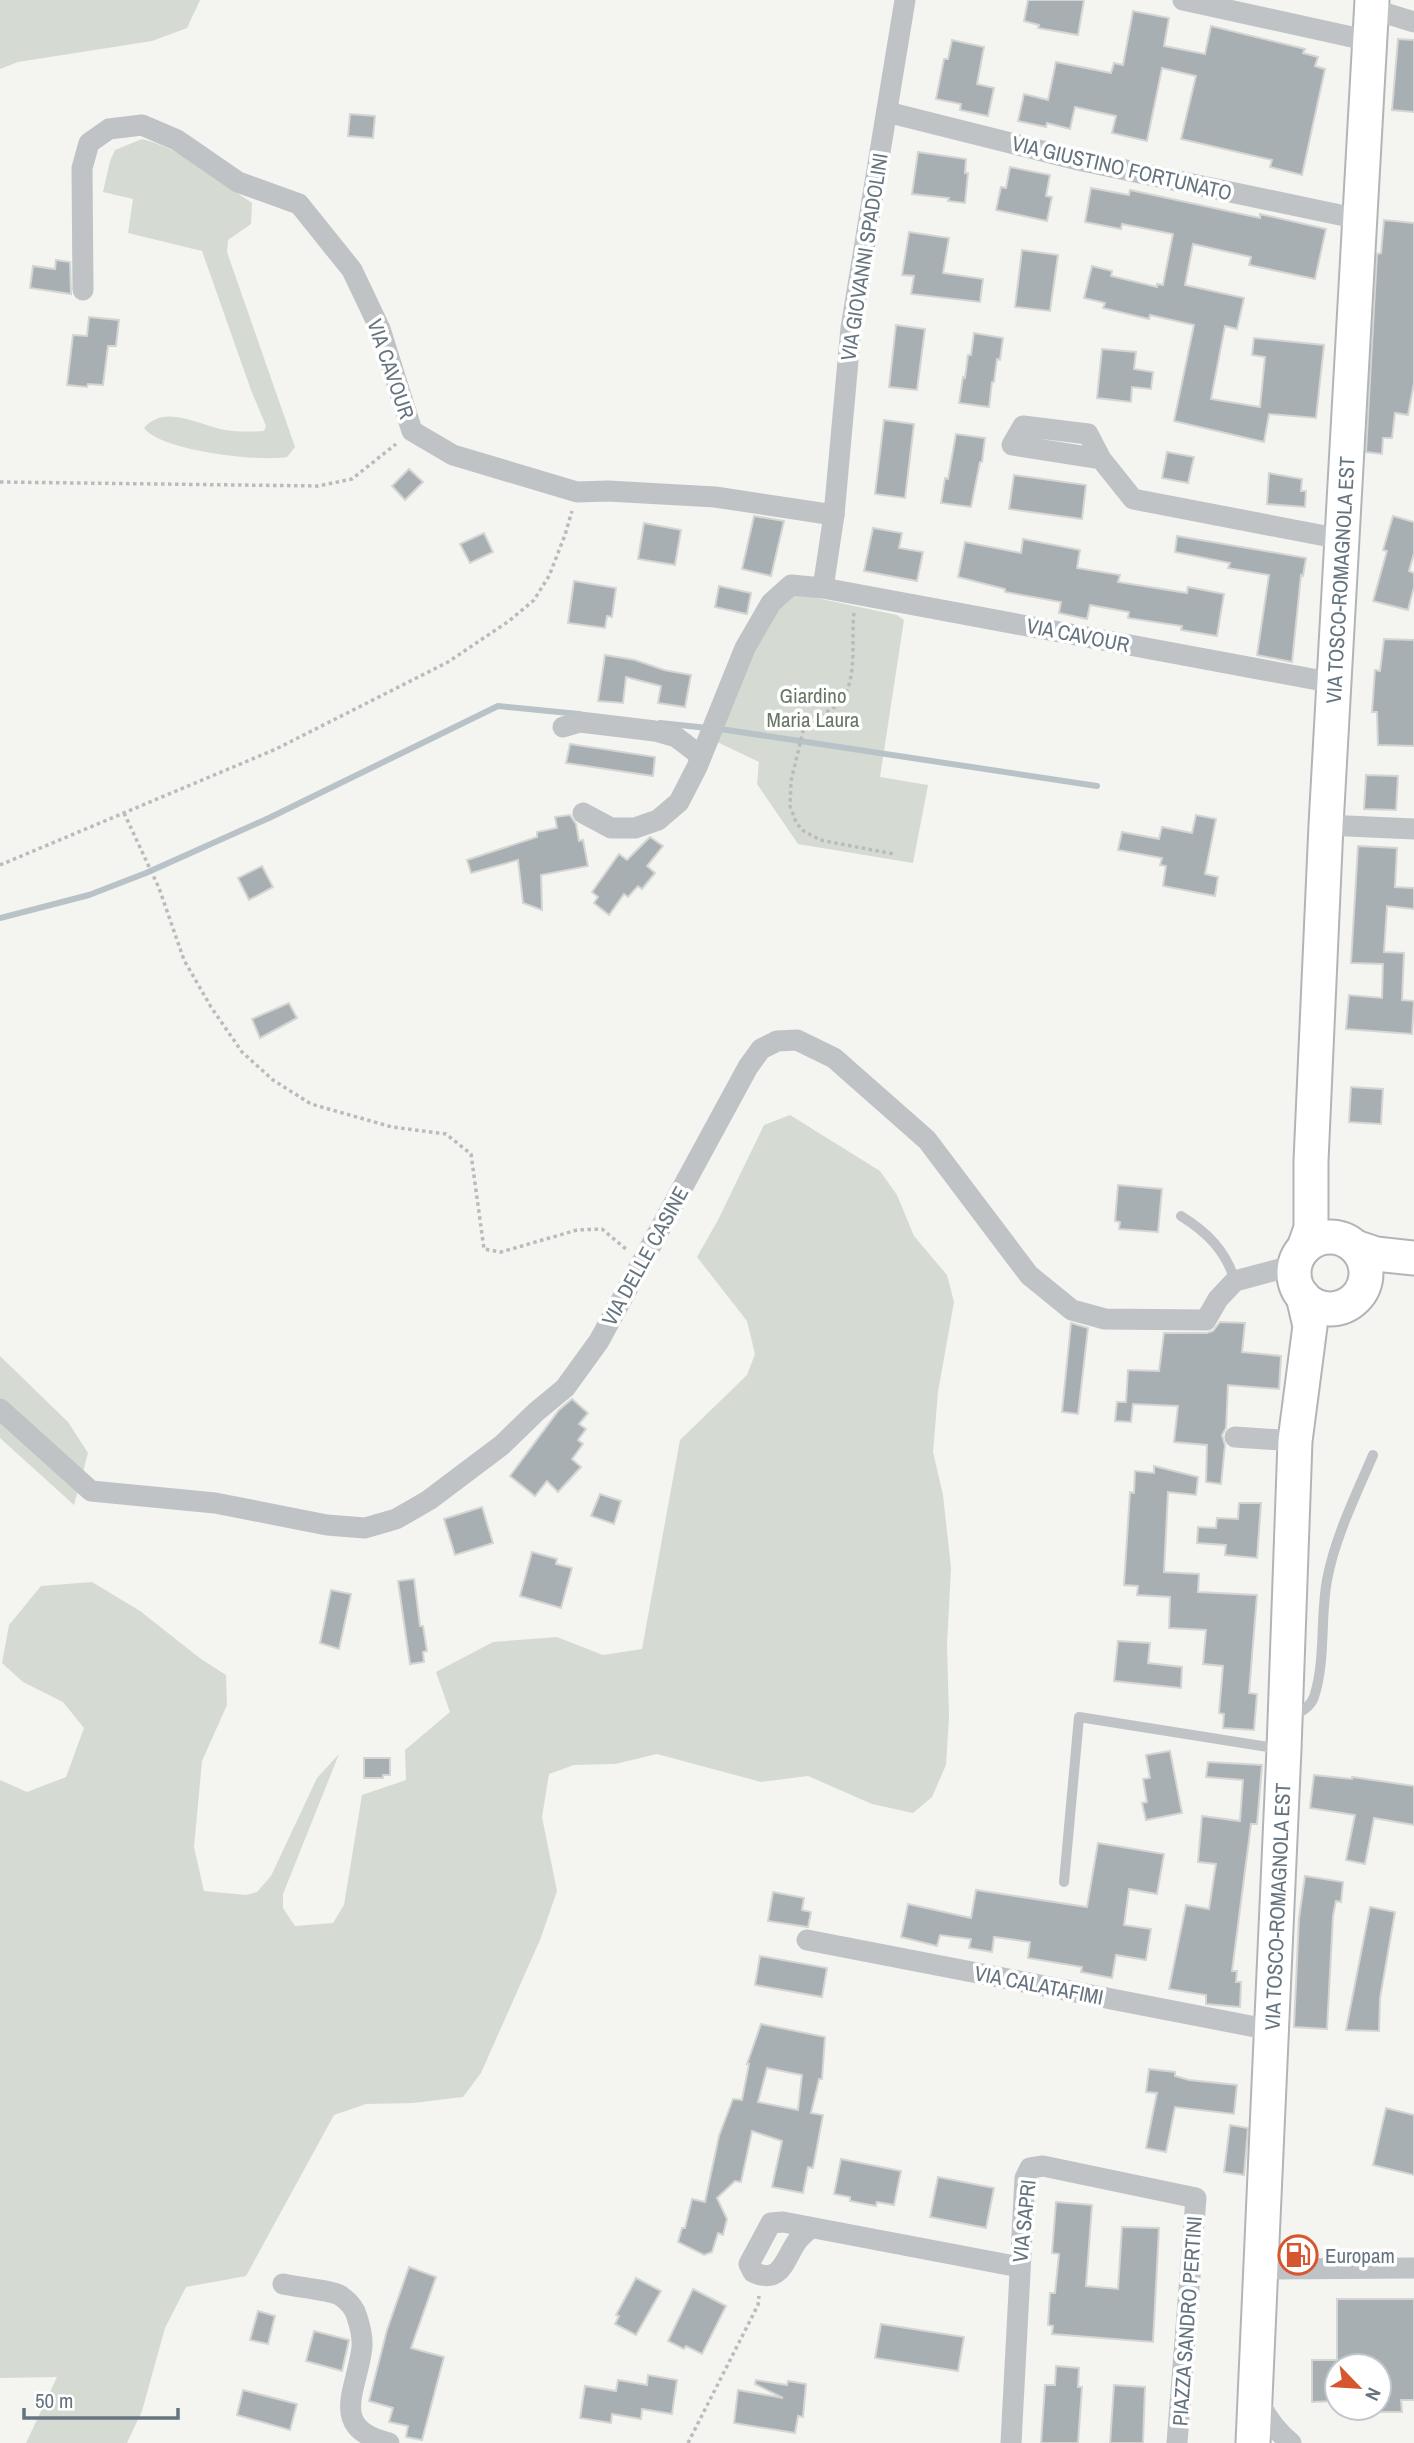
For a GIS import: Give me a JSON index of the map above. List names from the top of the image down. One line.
{"streets":{"main road":["VIA TOSCO-ROMAGNOLA EST"],"street":["VIA GIUSTINO FORTUNATO","VIA GIOVANNI SPADOLINI","VIA CAVOUR","VIA DELLE CASINE","VIA CALATAFIMI","VIA SAPRI","PIAZZA SANDRO PERTINI"]},"crossings":[["VIA GIUSTINO FORTUNATO","VIA GIOVANNI SPADOLINI"],["VIA GIUSTINO FORTUNATO","VIA TOSCO-ROMAGNOLA EST"],["VIA GIOVANNI SPADOLINI","VIA CAVOUR"],["VIA CAVOUR","VIA TOSCO-ROMAGNOLA EST"],["VIA TOSCO-ROMAGNOLA EST","VIA CALATAFIMI"],["VIA SAPRI","PIAZZA SANDRO PERTINI"]],"parks":["Giardino Maria Laura"],"places":{"fuel station":["Europam"]},"scale_bar":"50 m","north":"bottom right"}
